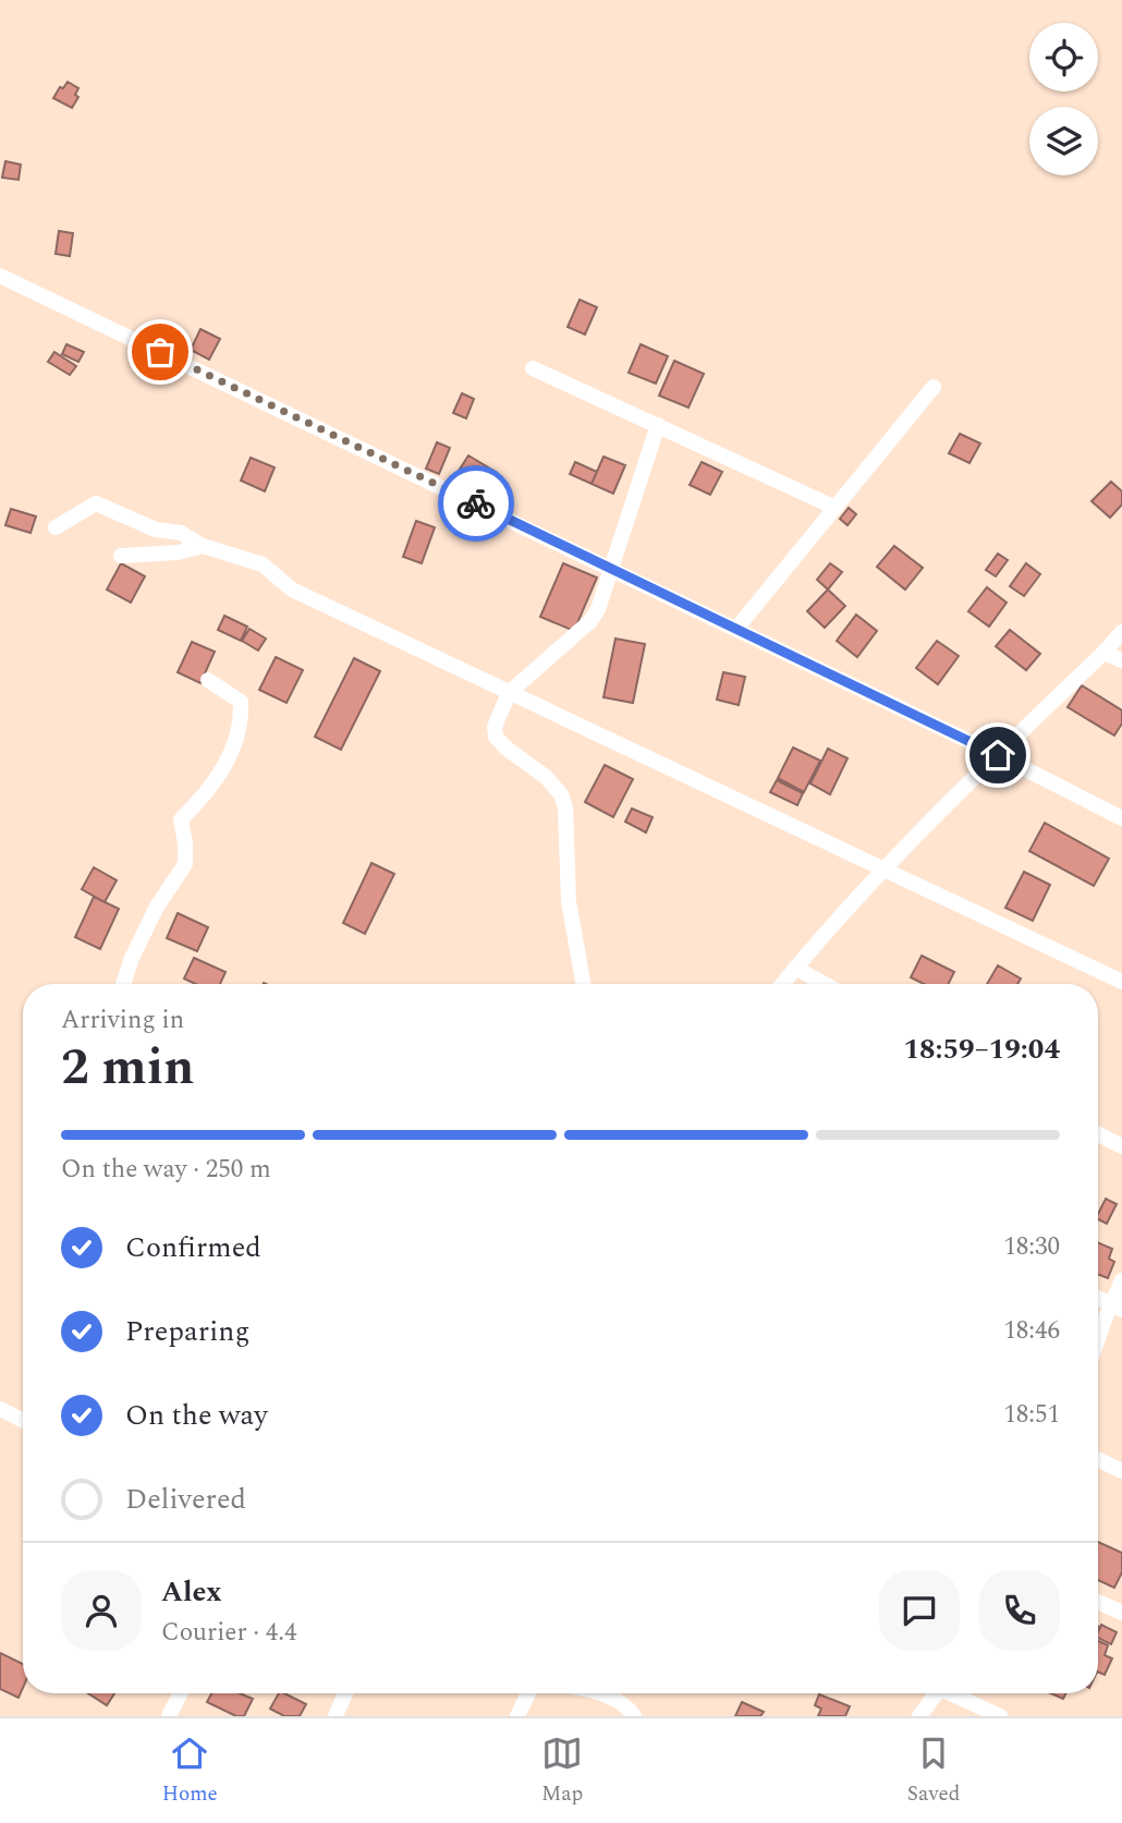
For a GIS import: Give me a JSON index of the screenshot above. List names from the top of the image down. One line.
{"page":{"heading":["2 min","Arriving in","18:59–19:04"],"panel":["Alex","Courier · 4.4"],"bar":"On the way · 250 m","list":[["Confirmed","18:30"],["Preparing","18:46"],["On the way","18:51"],"Delivered"],"tabs":["Home","Map","Saved"]}}
